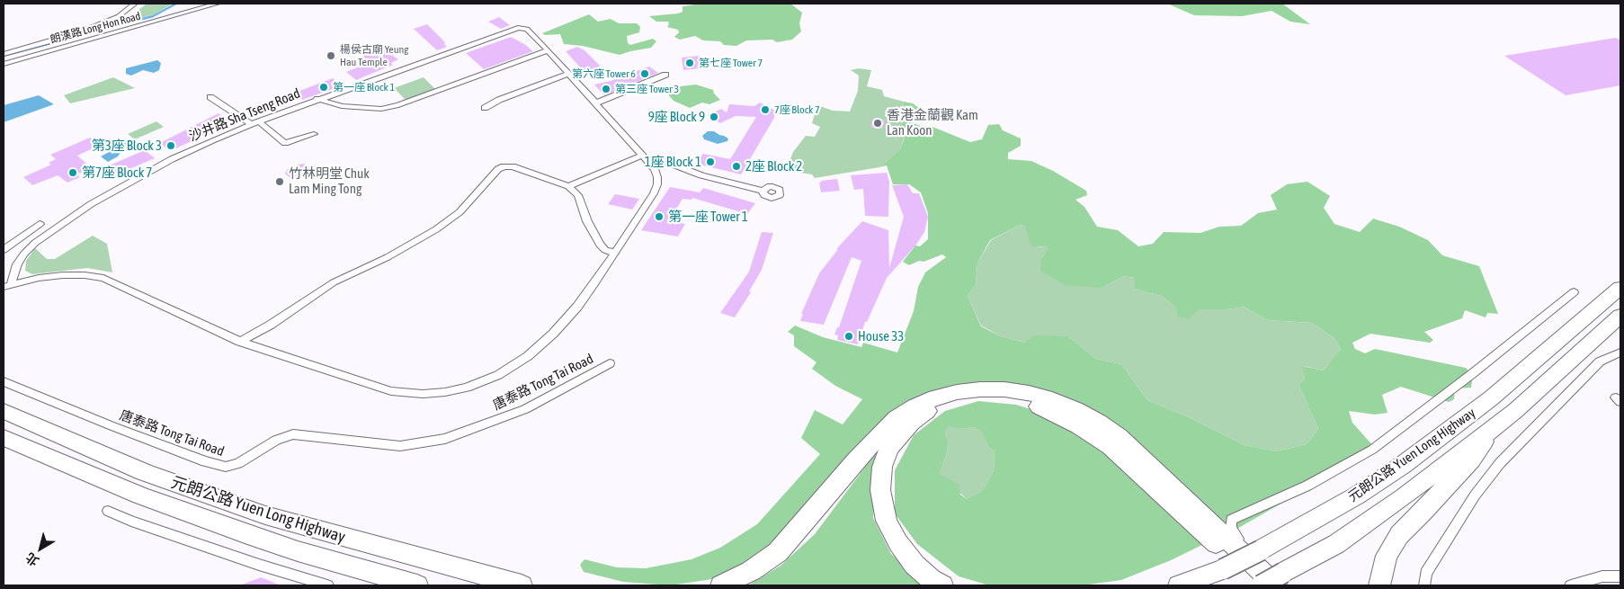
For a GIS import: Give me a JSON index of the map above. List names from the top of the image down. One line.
{"streets":{"highway":["元朗公路 Yuen Long Highway"],"street":["朗漢路 Long Hon Road","沙井路 Sha Tseng Road","唐泰路 Tong Tai Road"]},"places":["楊侯古廟 Yeung Hau Temple","第七座 Tower 7","第六座 Tower 6","第一座 Block 1","第三座 Tower 3","7座 Block 7","9座 Block 9","香港金蘭觀 Kam Lan Koon","第3座 Block 3","1座 Block 1","2座 Block 2","第7座 Block 7","竹林明堂 Chuk Lam Ming Tong","第一座 Tower 1","House 33"],"north":"bottom left"}
